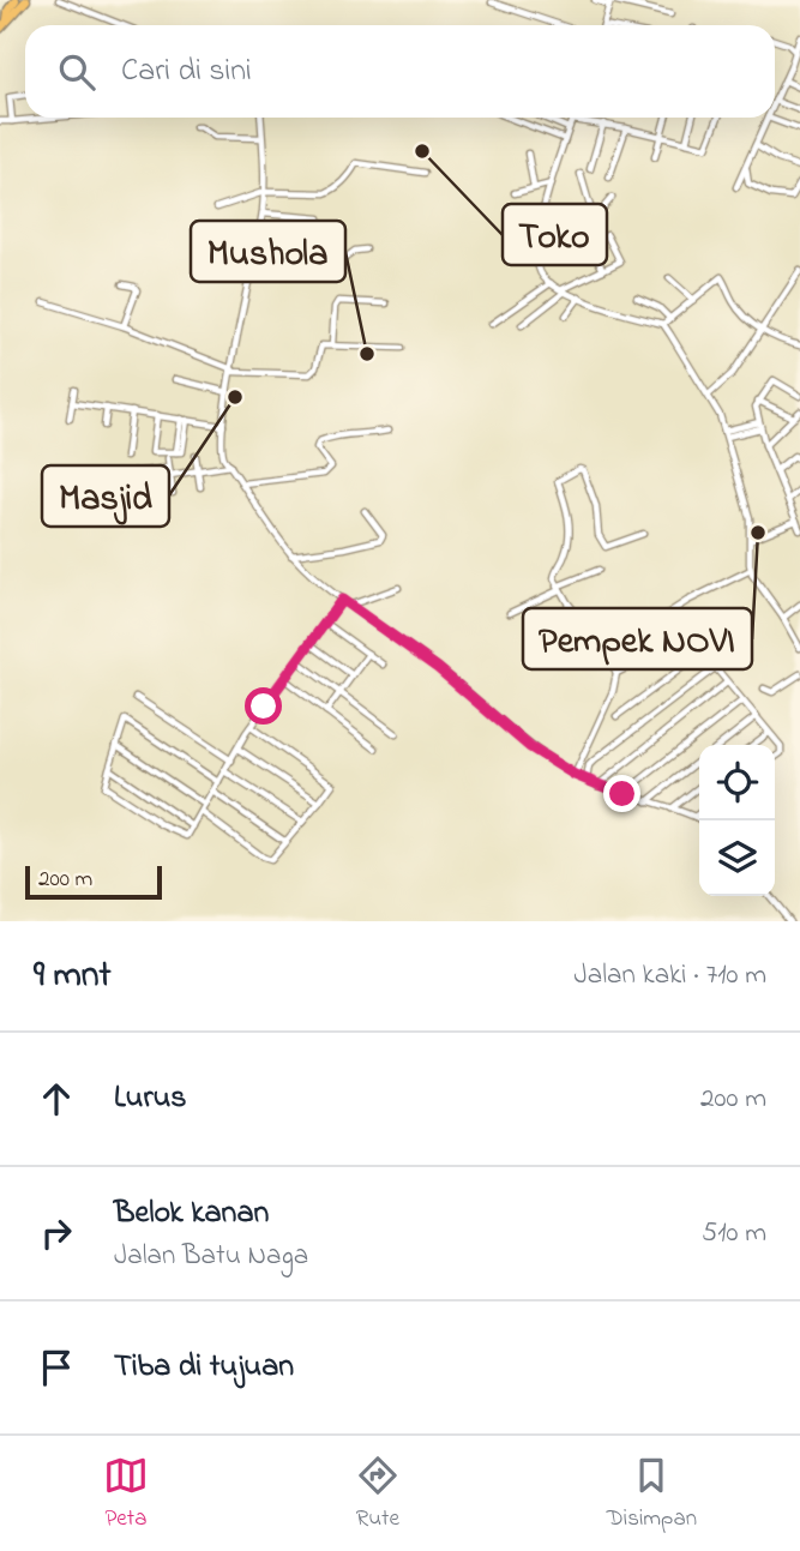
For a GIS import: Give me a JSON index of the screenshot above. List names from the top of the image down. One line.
{"places":["Toko","Mushola","Masjid","Pempek NOVI"],"scale_bar":"200 m","page":{"search":"Cari di sini","scale":"200 m","heading":["9 mnt","Jalan kaki · 710 m"],"list":[["Lurus","200 m"],["Belok kanan","Jalan Batu Naga","510 m"],"Tiba di tujuan"],"nav":["Peta","Rute","Disimpan"]}}
